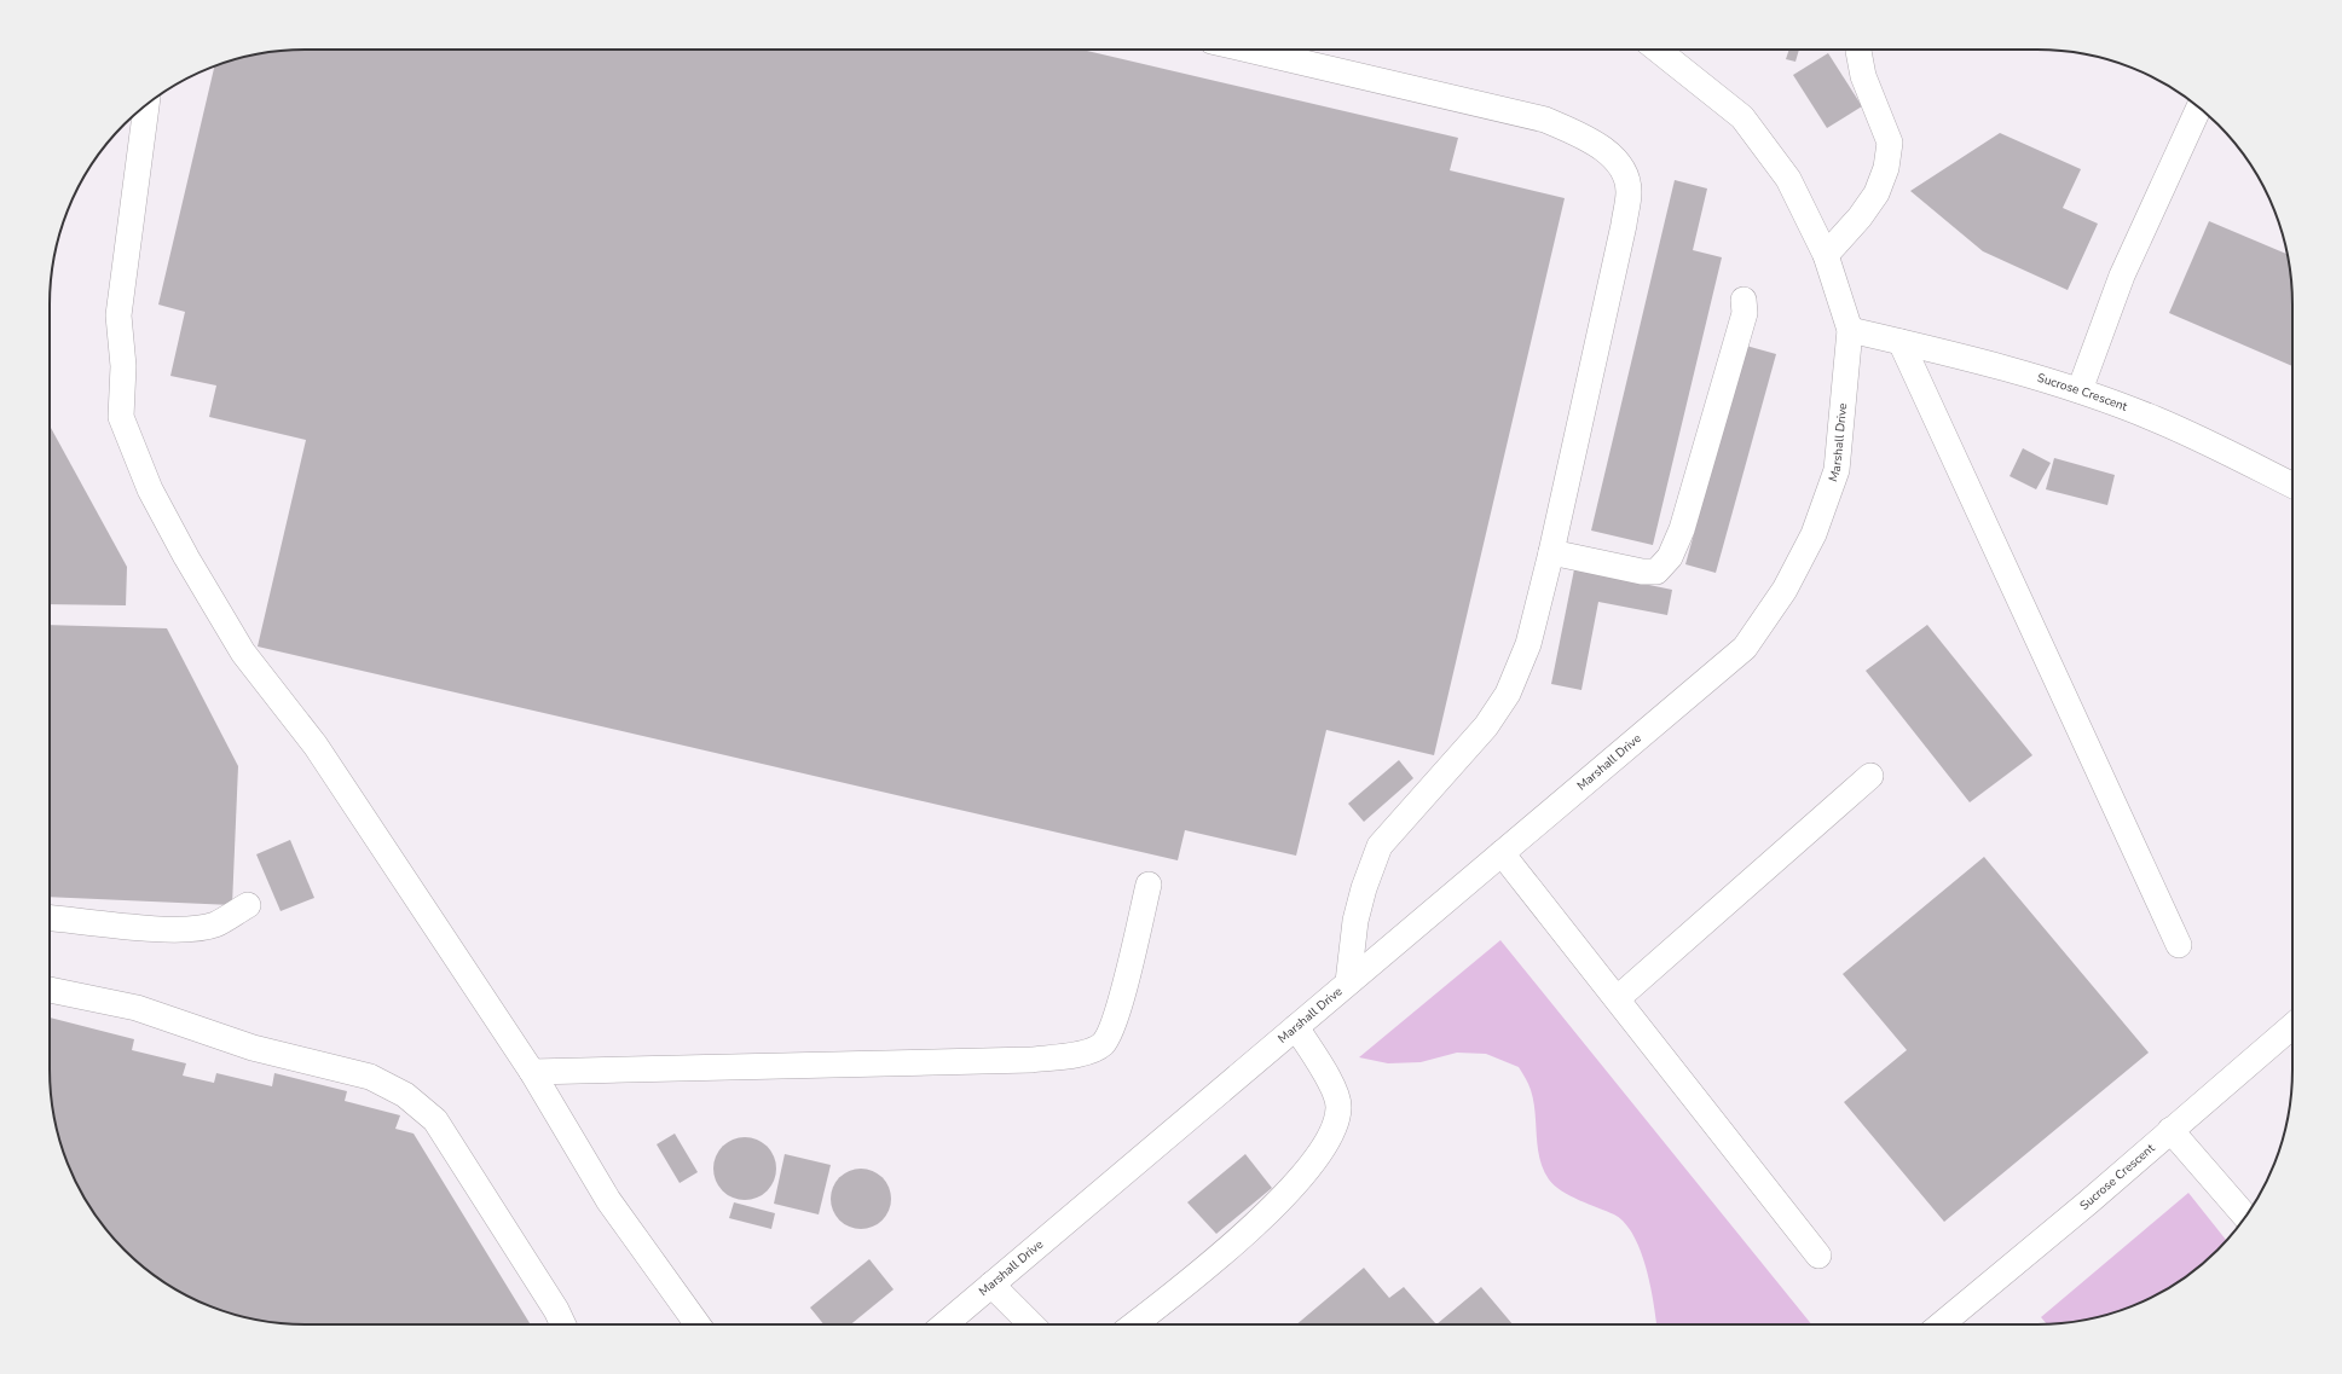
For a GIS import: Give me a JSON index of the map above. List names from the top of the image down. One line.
{"streets":{"lane":["Sucrose Crescent","Marshall Drive"]},"crossings":[["Sucrose Crescent","Marshall Drive"]]}
